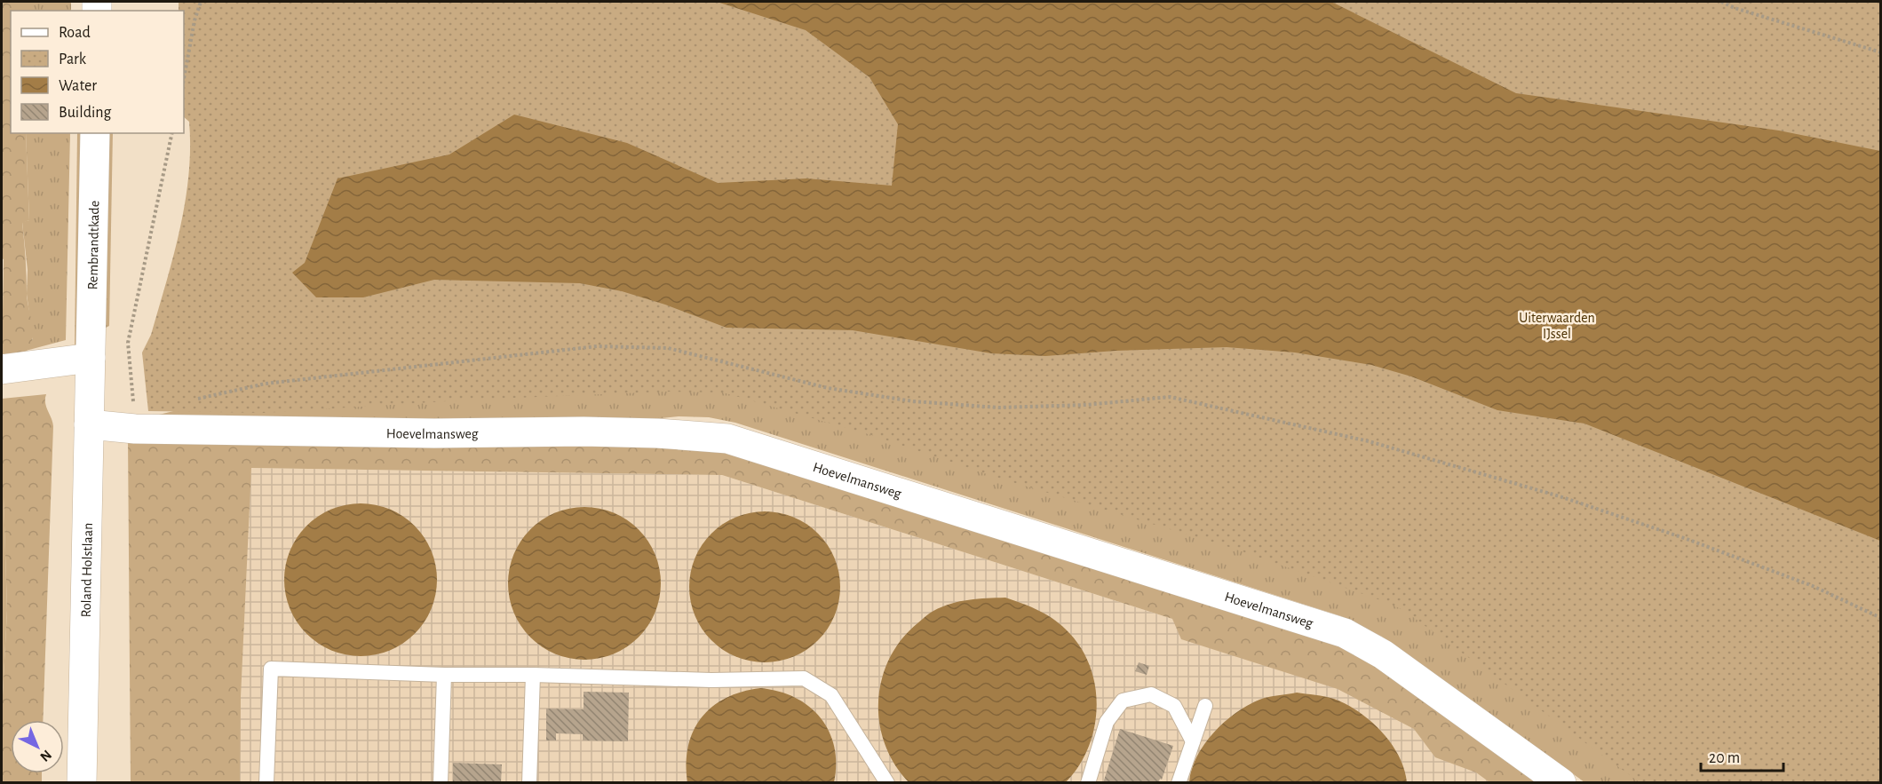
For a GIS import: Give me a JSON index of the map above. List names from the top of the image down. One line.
{"streets":{"street":["Rembrandtkade","Hoevelmansweg","Roland Holstlaan"]},"crossings":[["Rembrandtkade","Roland Holstlaan"],["Hoevelmansweg","Roland Holstlaan"]],"parks":["Uiterwaarden IJssel"],"legend":["Road","Park","Water","Building"],"scale_bar":"20 m","north":"bottom right"}
